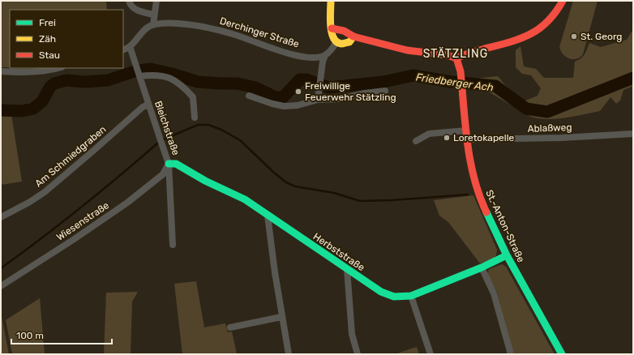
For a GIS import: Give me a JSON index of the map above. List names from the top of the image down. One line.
{"streets":{"street":["Derchinger Straße","Bleichstraße","Ablaßweg","Am Schmiedgraben","Wiesenstraße","St.-Anton-Straße","Herbststraße"]},"crossings":[["Bleichstraße","Am Schmiedgraben"],["Bleichstraße","Wiesenstraße"],["Bleichstraße","Herbststraße"],["Ablaßweg","St.-Anton-Straße"],["Wiesenstraße","Herbststraße"],["St.-Anton-Straße","Herbststraße"]],"districts":["STÄTZLING"],"water":["Friedberger Ach"],"places":["St. Georg","Freiwillige Feuerwehr Stätzling","Loretokapelle"],"legend":["Frei","Zäh","Stau"],"scale_bar":"100 m"}
